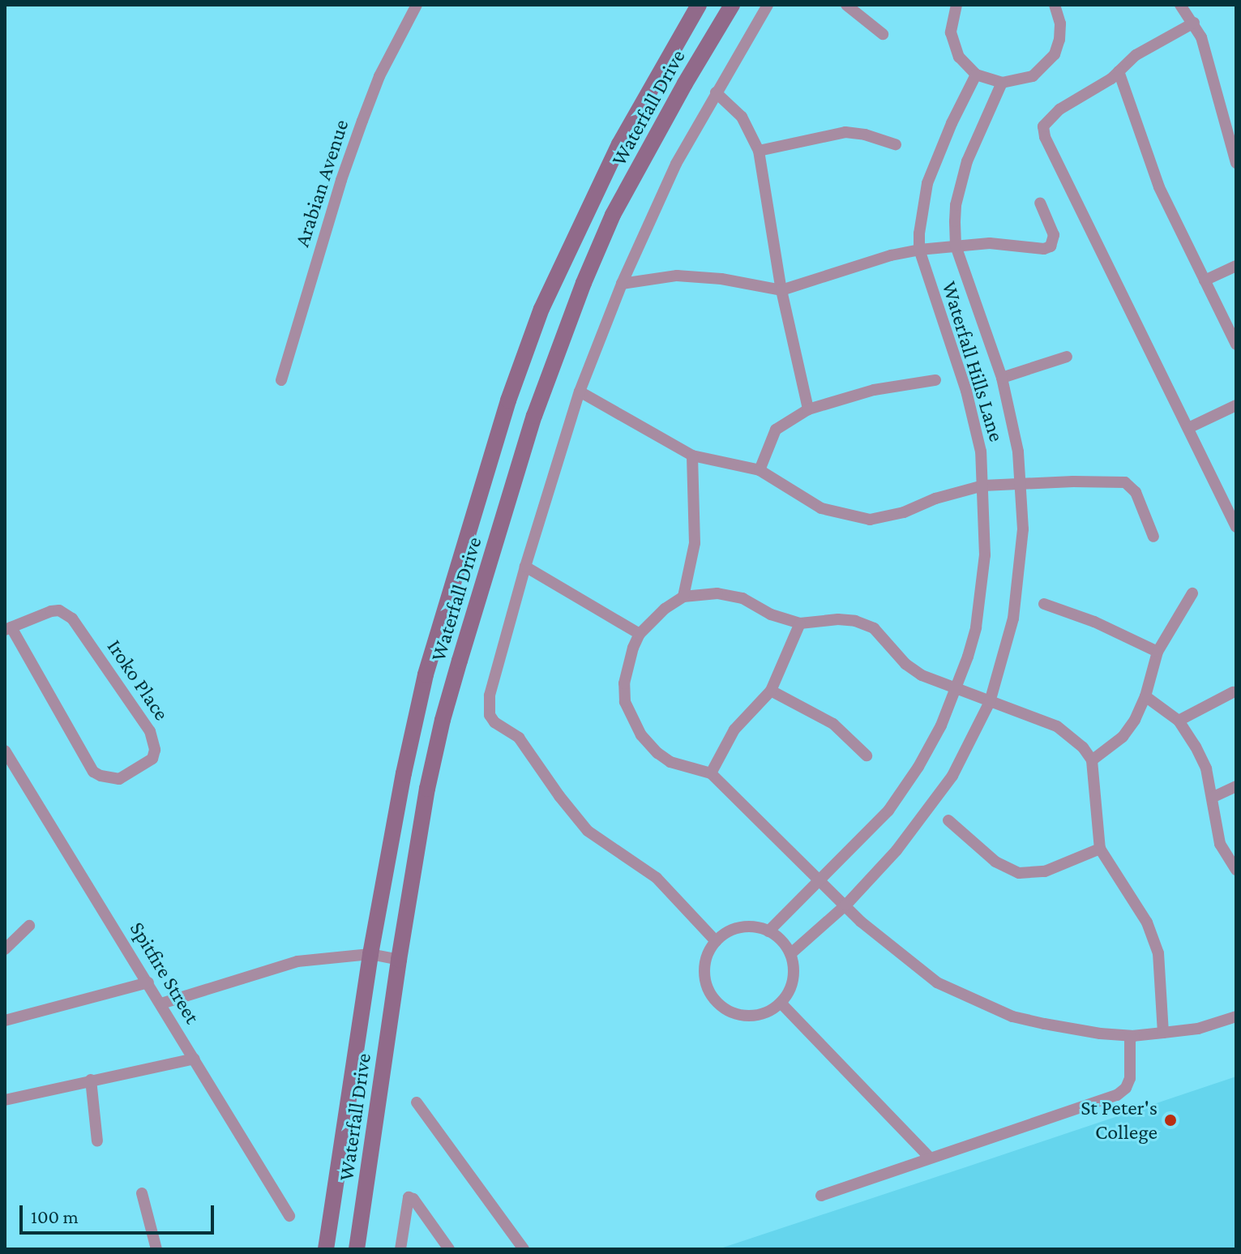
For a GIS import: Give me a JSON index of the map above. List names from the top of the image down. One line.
{"streets":{"main road":["Waterfall Drive"],"street":["Arabian Avenue","Waterfall Hills Lane","Iroko Place","Spitfire Street"]},"places":["St Peter's College"],"scale_bar":"100 m"}
